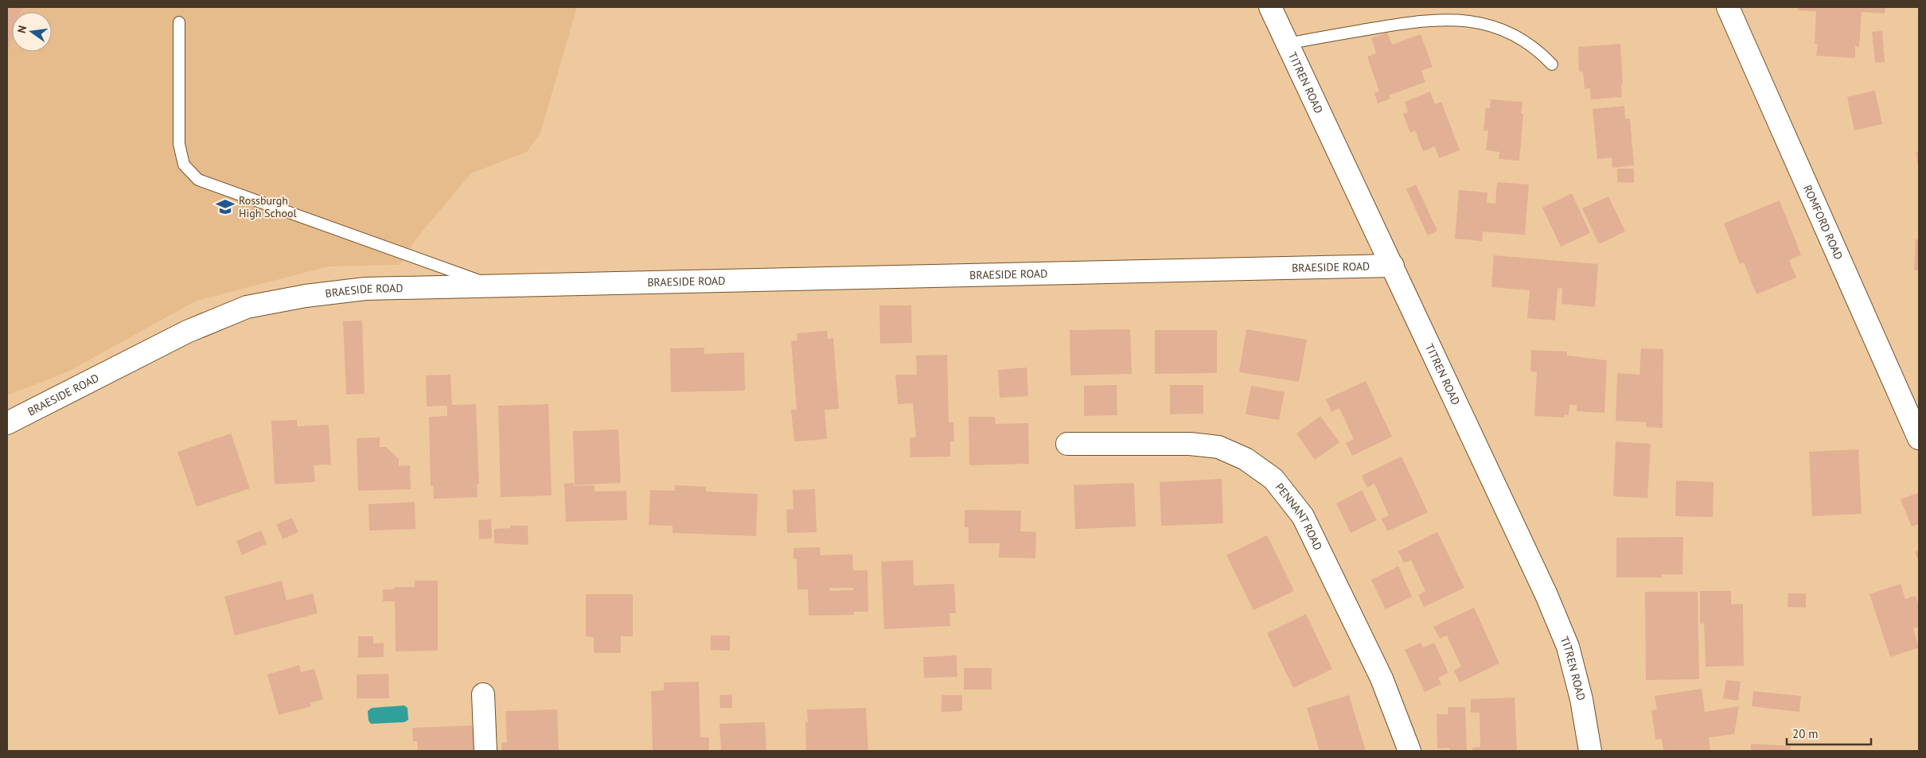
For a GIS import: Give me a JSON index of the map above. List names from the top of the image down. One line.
{"streets":{"street":["TITREN ROAD","ROMFORD ROAD","BRAESIDE ROAD","PENNANT ROAD"]},"crossings":[["TITREN ROAD","BRAESIDE ROAD"]],"places":{"school or university":["Rossburgh High School"]},"scale_bar":"20 m","north":"left"}
